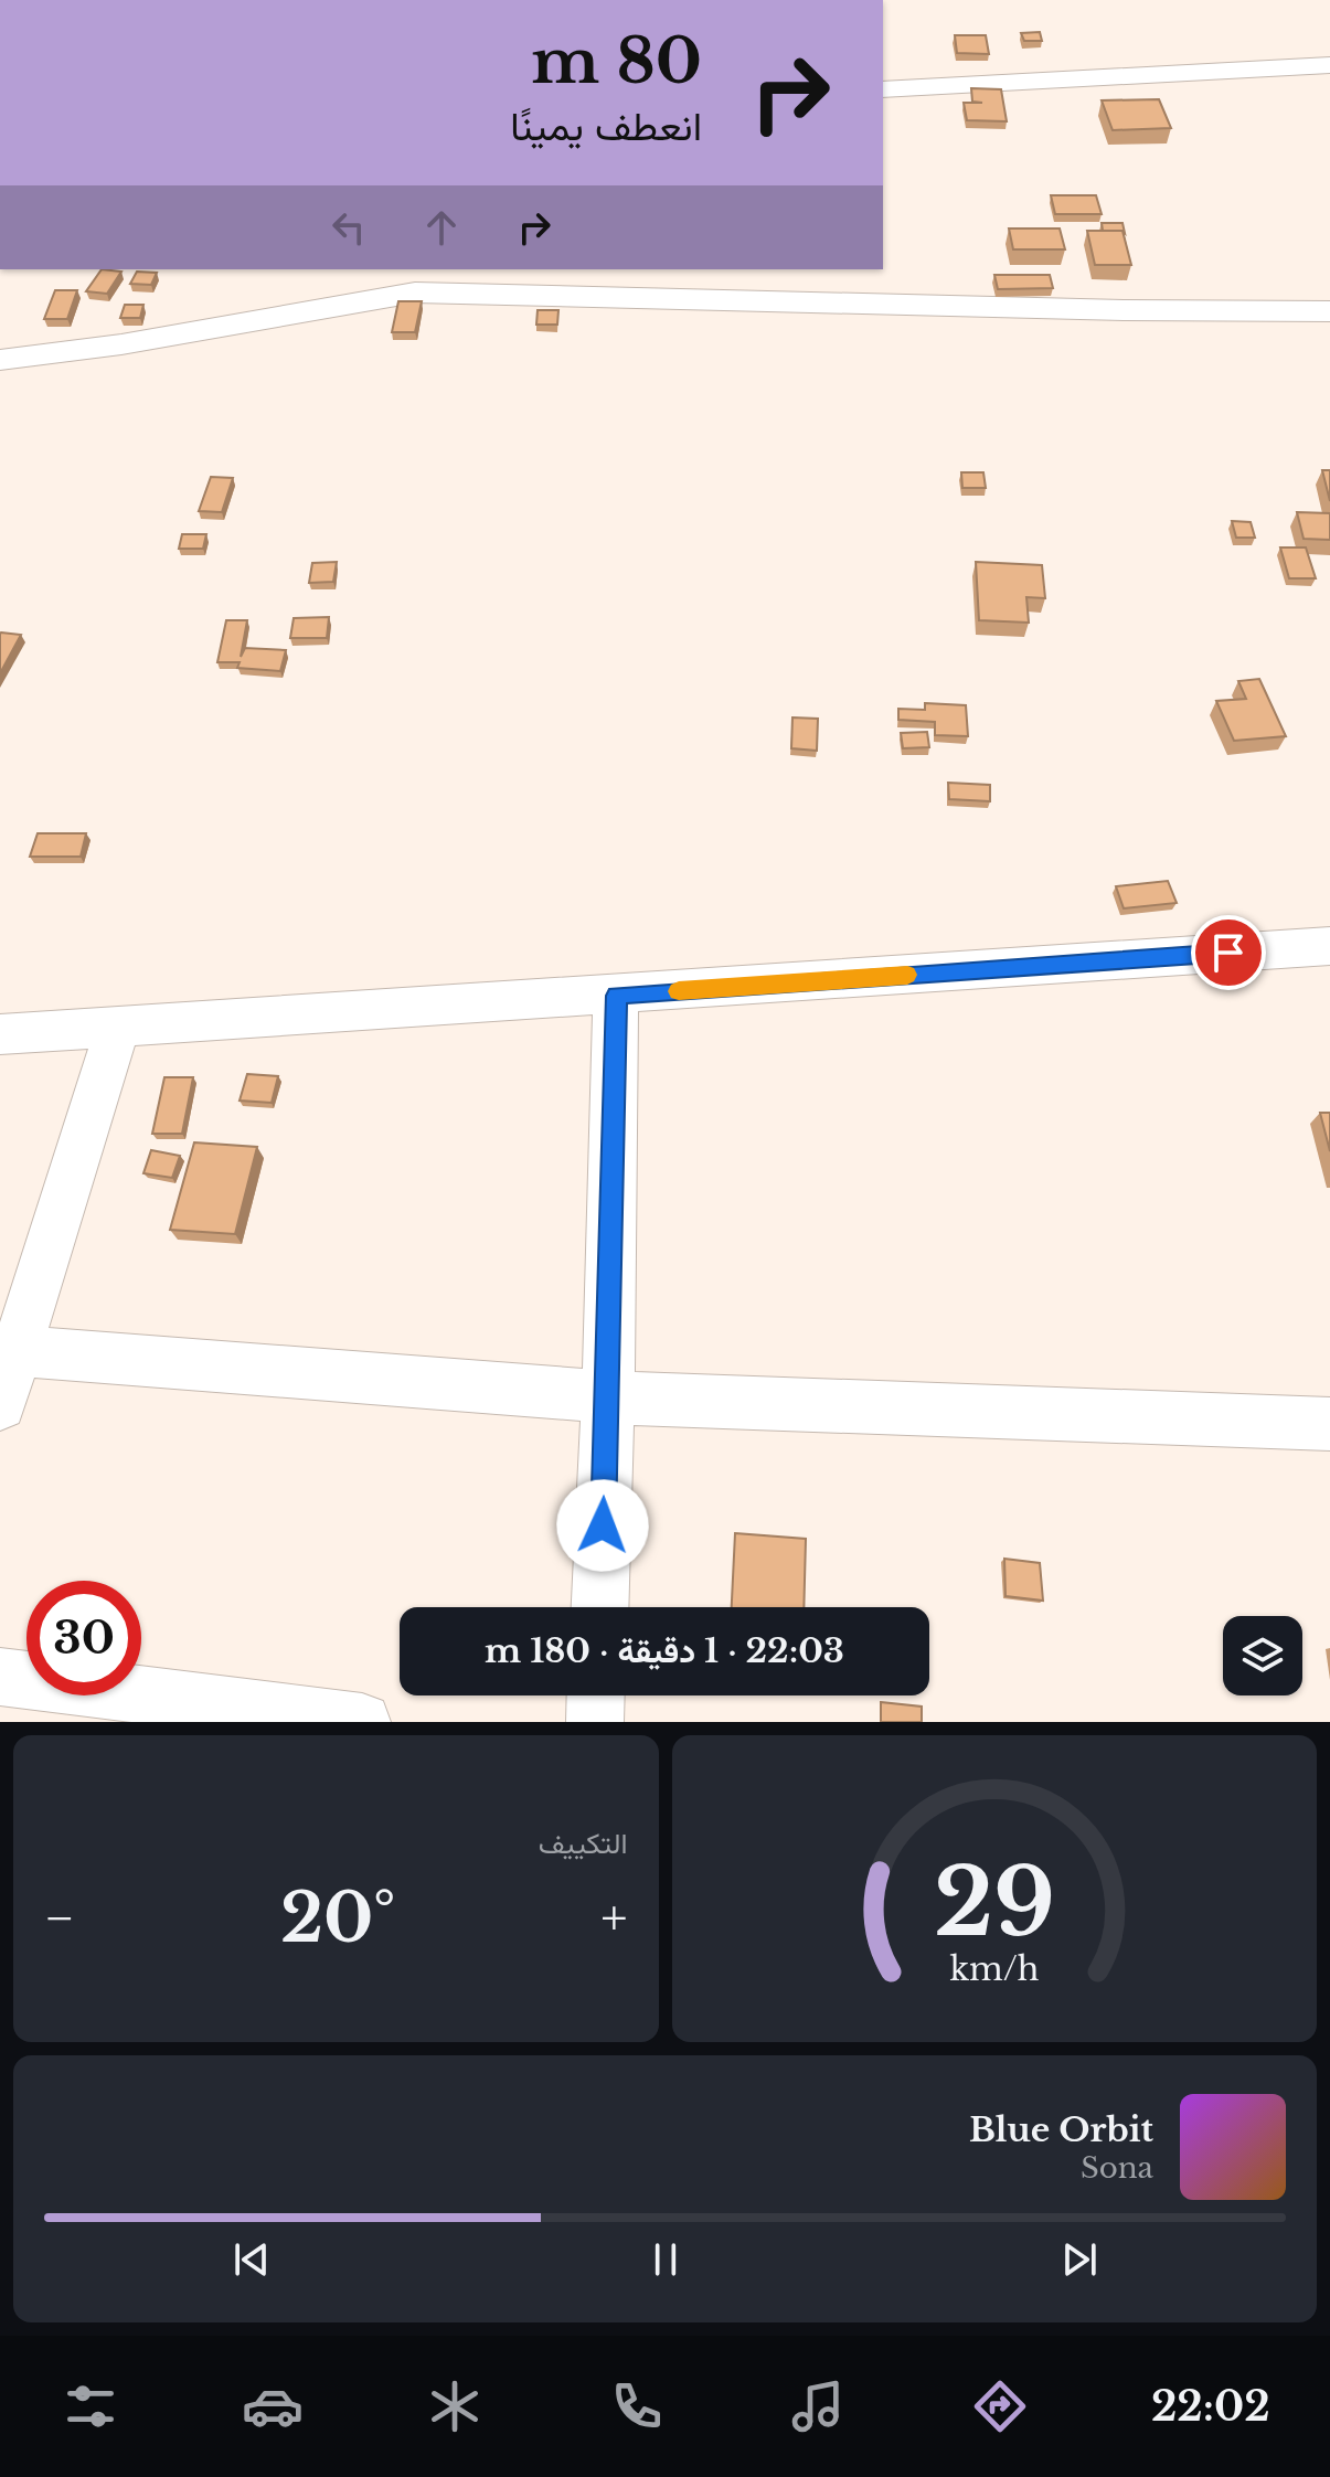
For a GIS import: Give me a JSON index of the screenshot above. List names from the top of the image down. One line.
{"page":{"turn":["80 m","انعطف يمينًا"],"limit":"30","trip":"22:03 · 1 دقيقة · 180 m","tile":"التكييف","heat":["−","20°","+"],"song":["Blue Orbit","Sona"],"tabs":"22:02","gauge":["29","km/h"]}}
